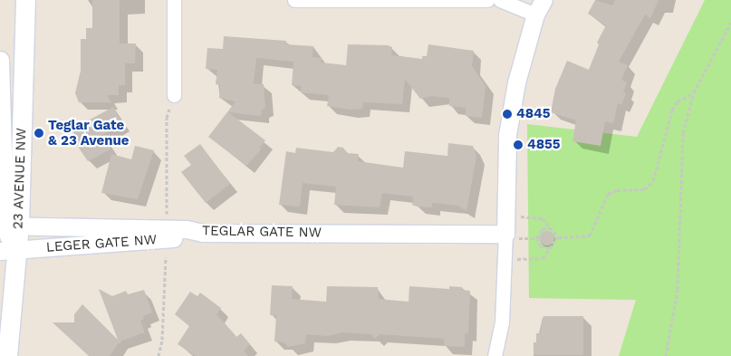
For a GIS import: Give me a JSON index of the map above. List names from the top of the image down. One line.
{"streets":{"main road":["23 AVENUE NW"],"street":["TEGLAR GATE NW","LEGER GATE NW"]},"crossings":[["23 AVENUE NW","TEGLAR GATE NW"],["23 AVENUE NW","LEGER GATE NW"],["TEGLAR GATE NW","LEGER GATE NW"]],"places":["4845","Teglar Gate & 23 Avenue","4855"]}
